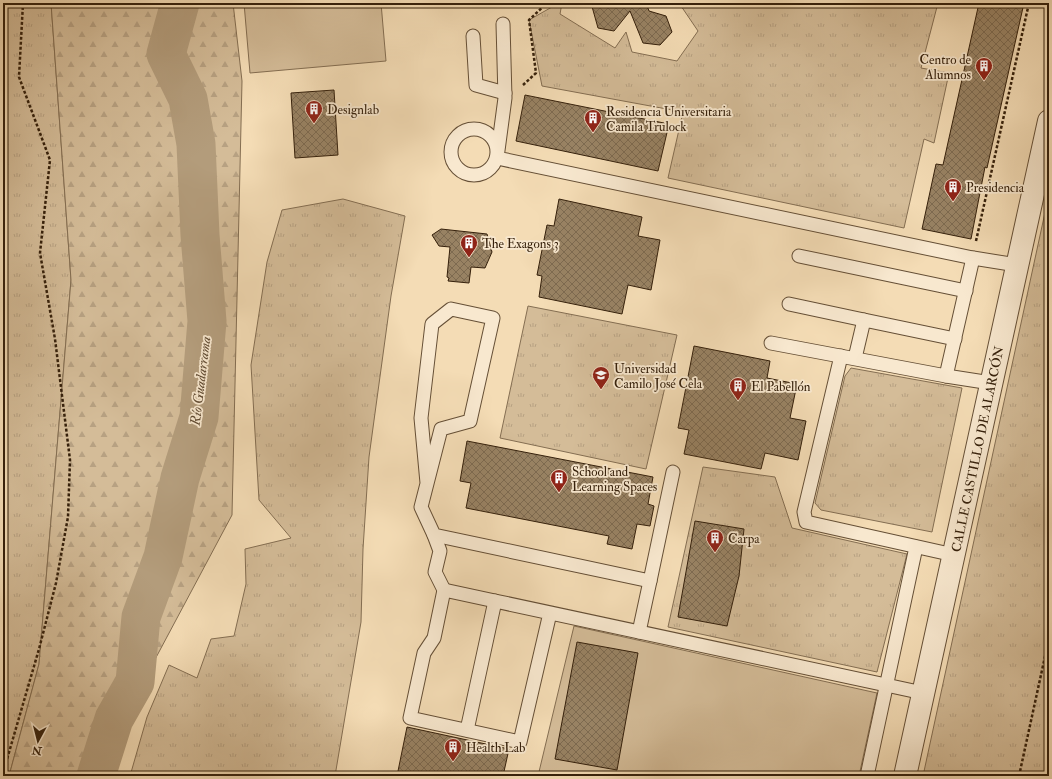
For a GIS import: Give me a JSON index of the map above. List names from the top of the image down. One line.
{"streets":{"street":["CALLE CASTILLO DE ALARCÓN"]},"water":["Río Guadarrama"],"places":{"building":["Centro de Alumnos","Designlab","Residencia Universitaria Camila Trulock","Presidencia","The Exagons 3","El Pabellón","School and Learning Spaces","Carpa","Health Lab"],"school or university":["Universidad Camilo José Cela"]},"north":"bottom"}
